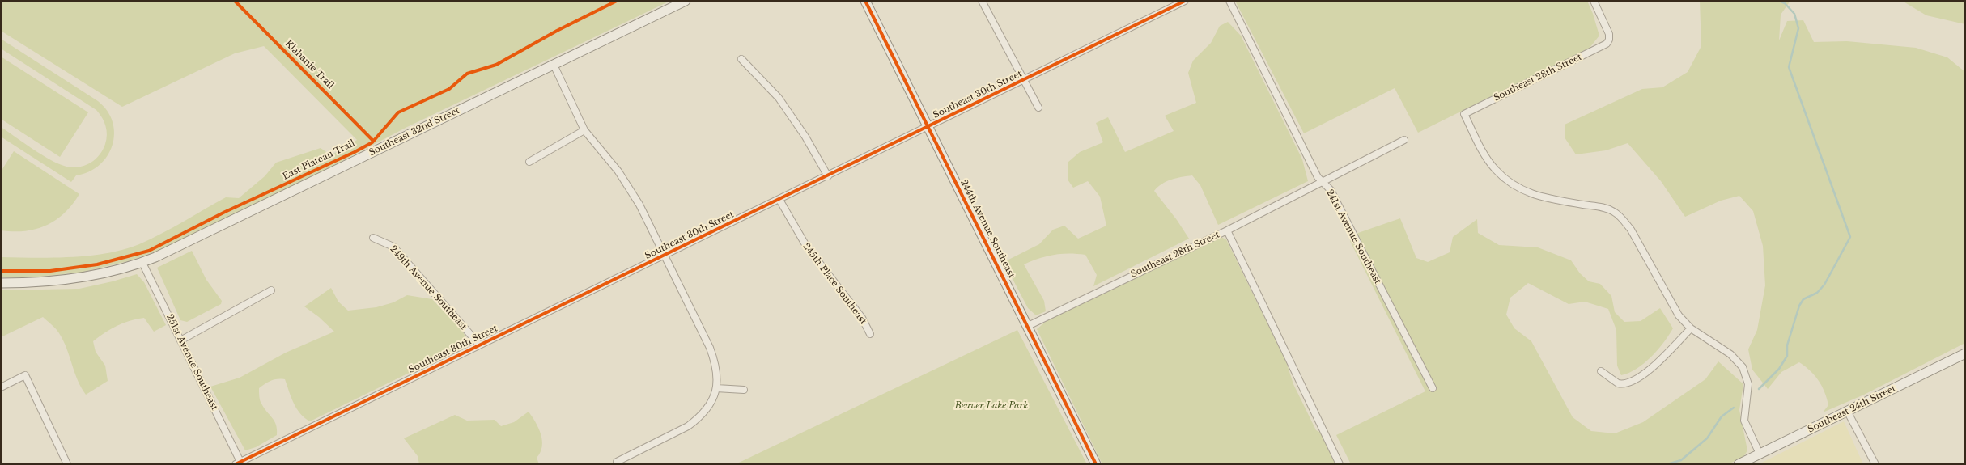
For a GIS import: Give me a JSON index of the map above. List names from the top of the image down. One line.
{"streets":{"street":["Southeast 28th Street","Southeast 30th Street","Southeast 32nd Street","244th Avenue Southeast","241st Avenue Southeast","245th Place Southeast","249th Avenue Southeast","251st Avenue Southeast","Southeast 24th Street"],"cycle path":["Klahanie Trail","East Plateau Trail"]},"crossings":[["Southeast 28th Street","244th Avenue Southeast"],["Southeast 28th Street","241st Avenue Southeast"],["Southeast 30th Street","244th Avenue Southeast"],["Southeast 30th Street","245th Place Southeast"],["Southeast 30th Street","249th Avenue Southeast"],["Southeast 30th Street","251st Avenue Southeast"],["Southeast 32nd Street","251st Avenue Southeast"]],"parks":["Beaver Lake Park"]}
